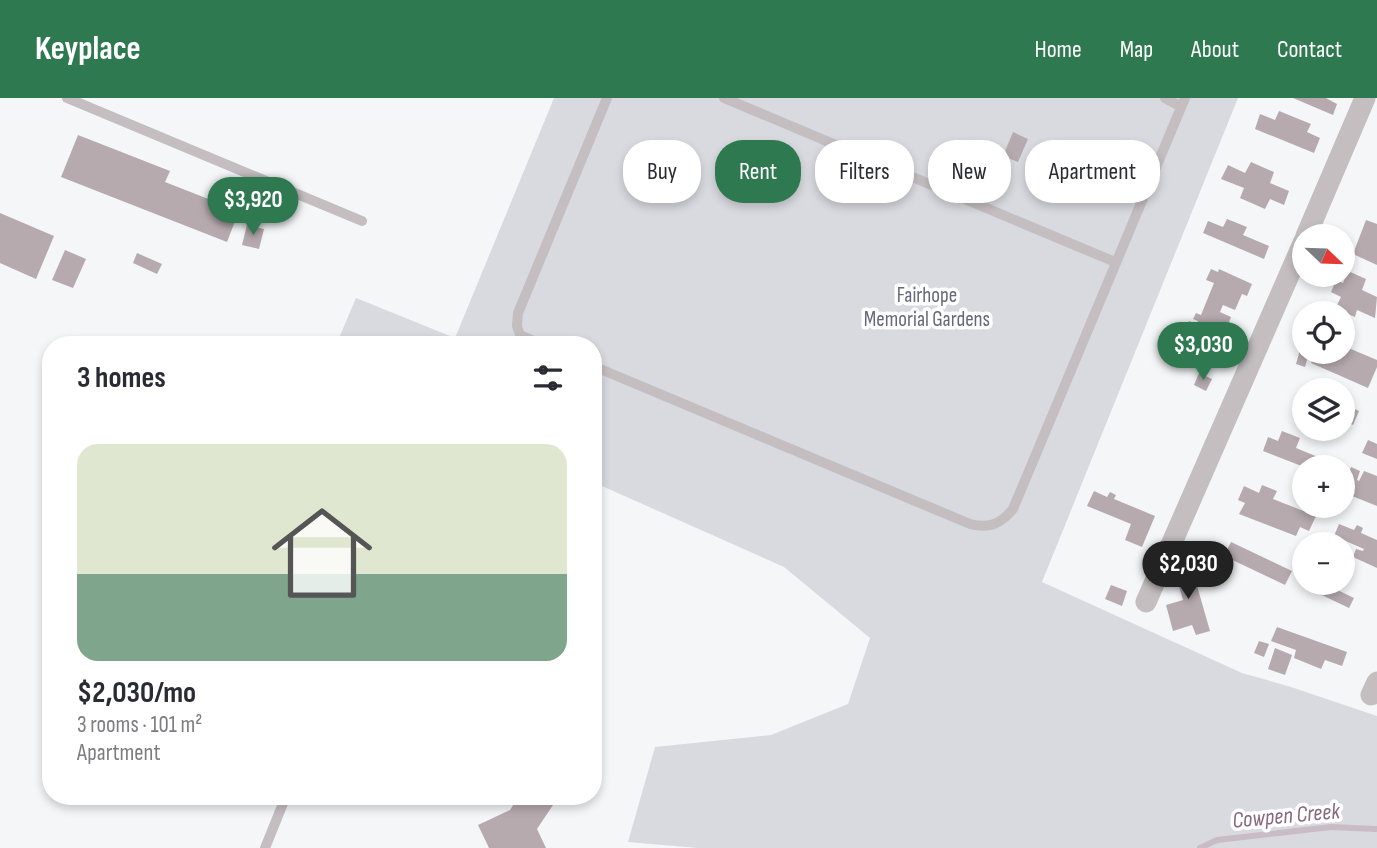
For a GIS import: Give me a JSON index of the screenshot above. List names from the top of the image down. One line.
{"water":["Cowpen Creek"],"parks":["Fairhope Memorial Gardens"],"north":"bottom right","page":{"header":"Keyplace","nav":["Home","Map","About","Contact"],"chip":["Buy","Rent","Filters","New","Apartment"],"price":["$3,920","$3,030","$2,030"],"map_buttons":["+","−"],"heading":"3 homes","list":[{"name":"$2,030/mo","note":"3 rooms · 101 m² · Apartment"}]}}
